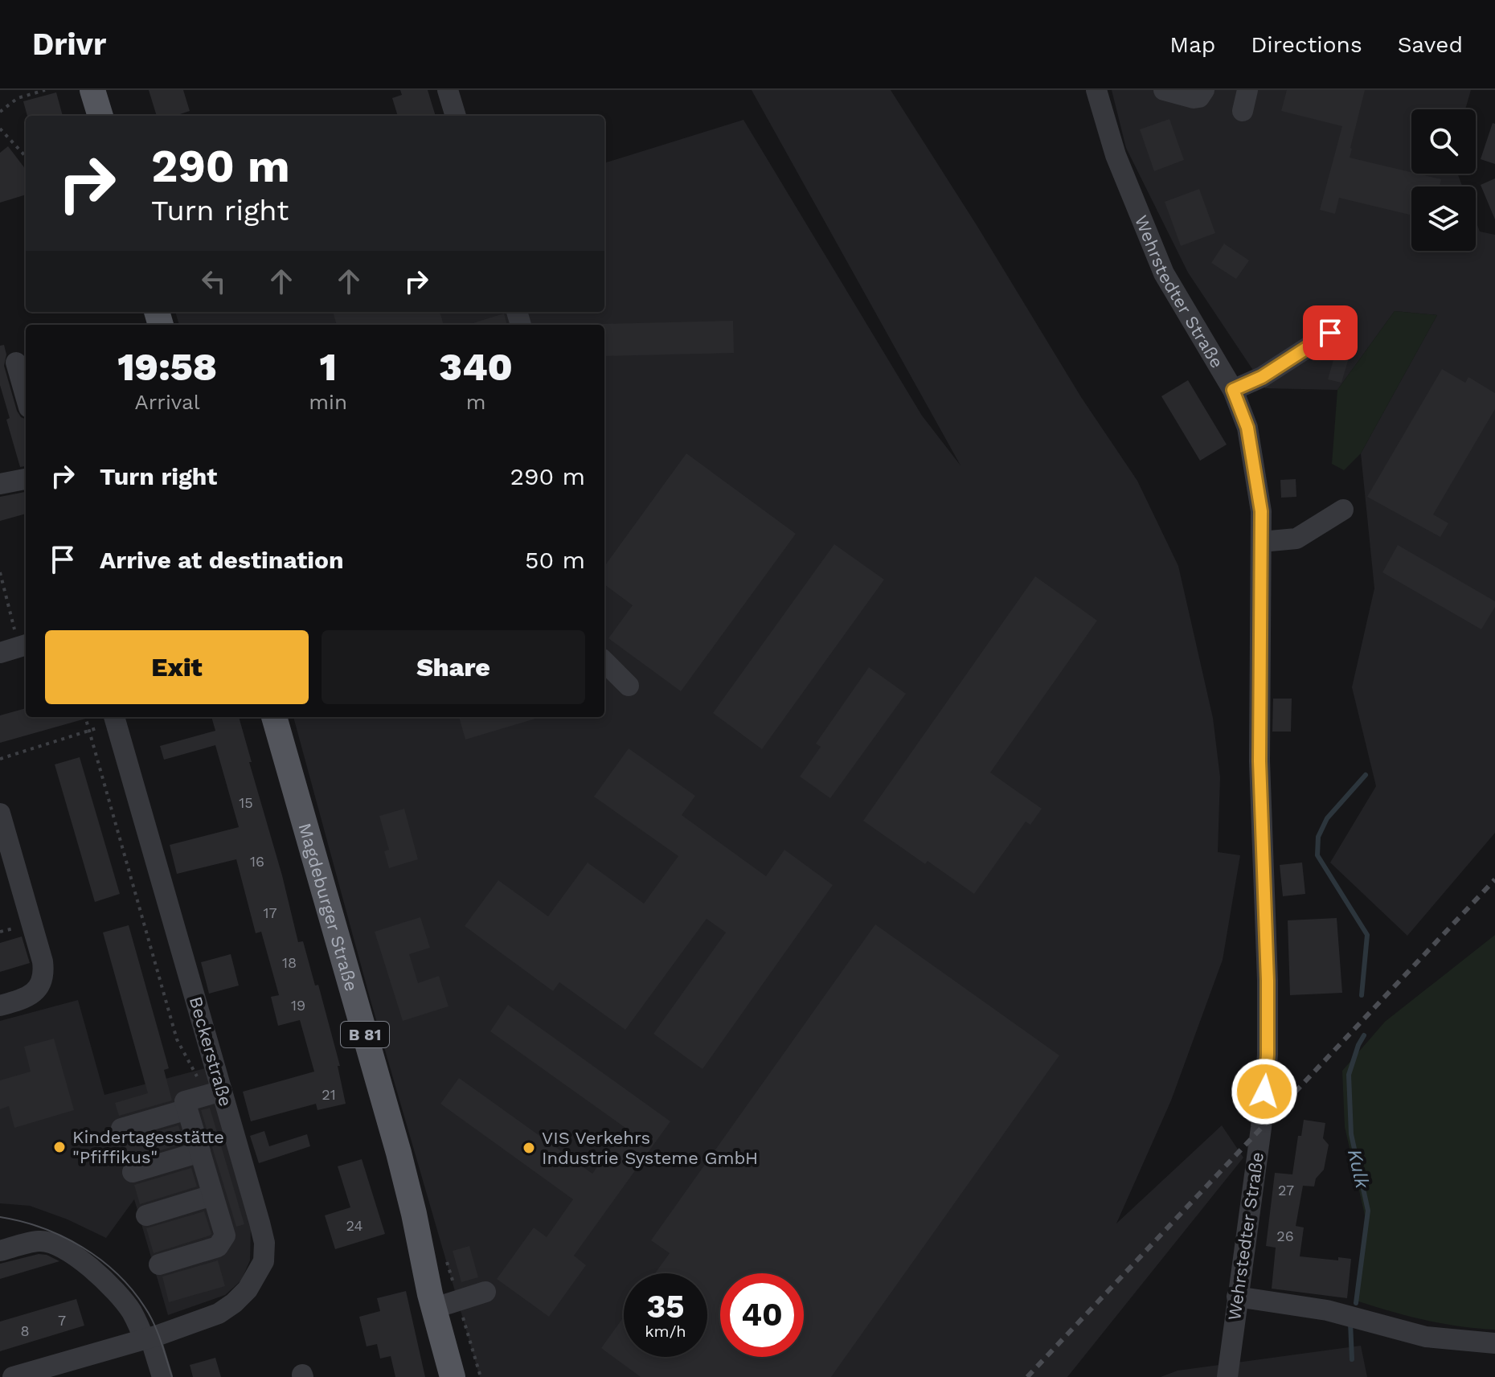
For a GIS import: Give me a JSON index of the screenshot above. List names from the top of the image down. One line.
{"streets":{"main road":["Magdeburger Straße","B 81"],"street":["Wehrstedter Straße","Beckerstraße"]},"water":["Kulk"],"places":["Kindertagesstätte \"Pfiffikus\"","VIS Verkehrs Industrie Systeme GmbH"],"house_numbers":["15","16","17","18","19","21","27","24","26","7","8"],"page":{"header":"Drivr","nav":["Map","Directions","Saved"],"turn":["290 m","Turn right"],"eta":["19:58","Arrival","1","min","340","m"],"list":[{"name":"Turn right","value":"290 m"},{"name":"Arrive at destination","value":"50 m"}],"buttons":["Exit","Share"],"speed":"35 km/h","limit":"40"}}
